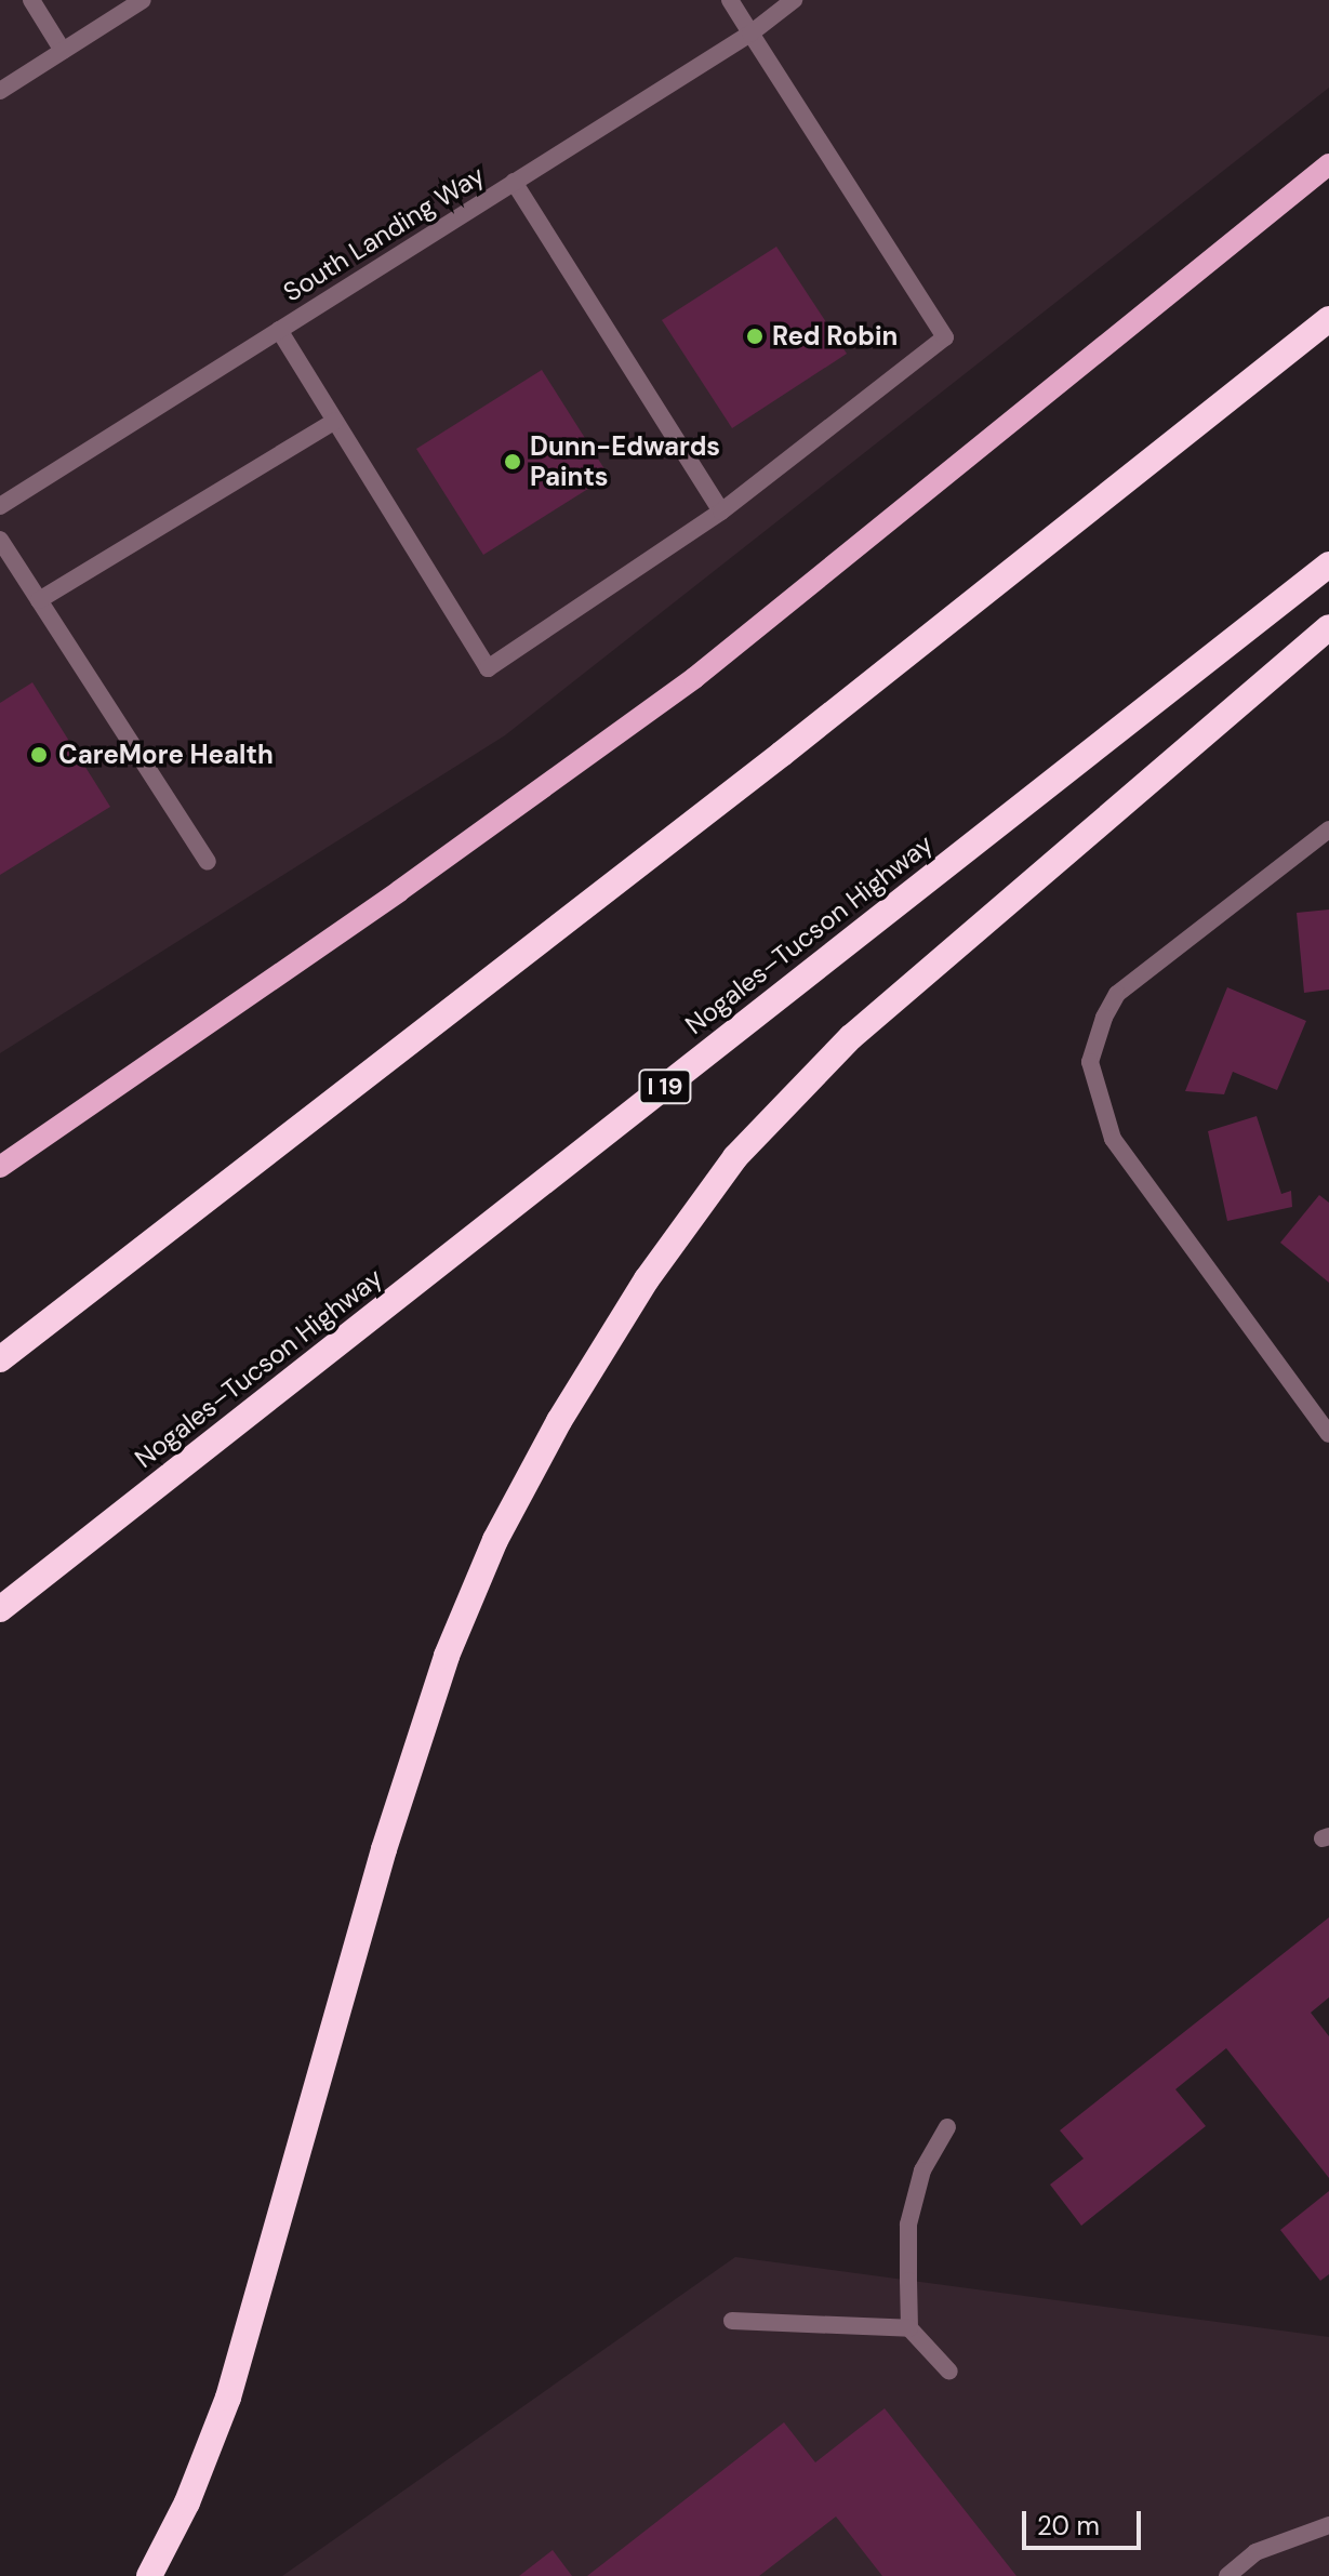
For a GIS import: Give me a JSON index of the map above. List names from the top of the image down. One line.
{"streets":{"highway":["Nogales–Tucson Highway","I 19"],"street":["South Landing Way"]},"places":["Red Robin","Dunn-Edwards Paints","CareMore Health"],"scale_bar":"20 m"}
